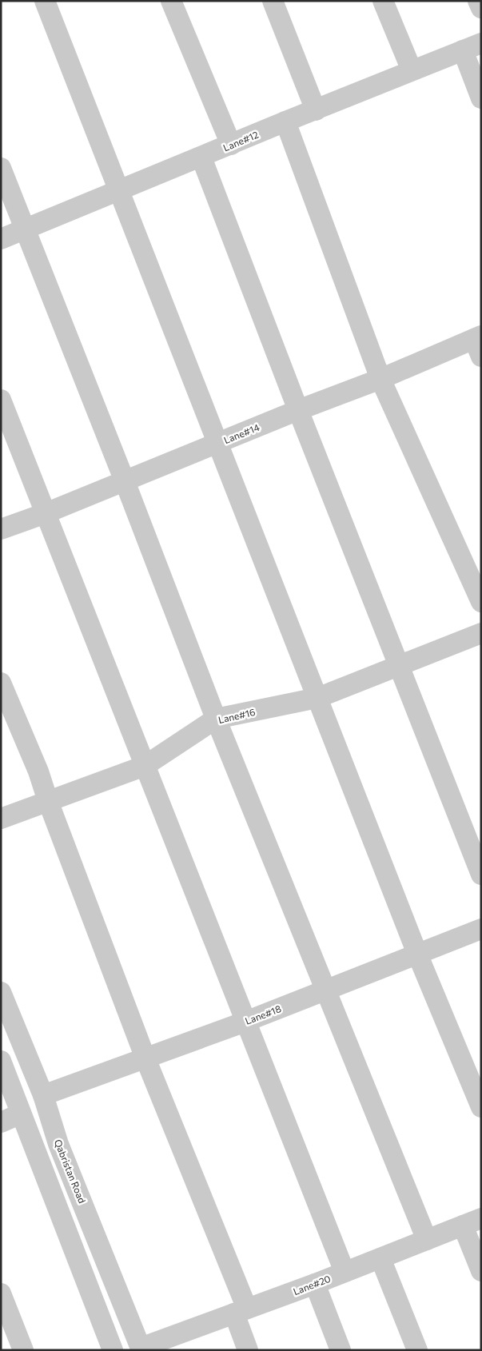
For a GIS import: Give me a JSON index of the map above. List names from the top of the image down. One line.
{"streets":{"street":["Lane#12","Lane#14","Lane#16","Lane#18","Qabristan Road","Lane#20"]},"crossings":[["Lane#18","Qabristan Road"],["Qabristan Road","Lane#20"]]}
